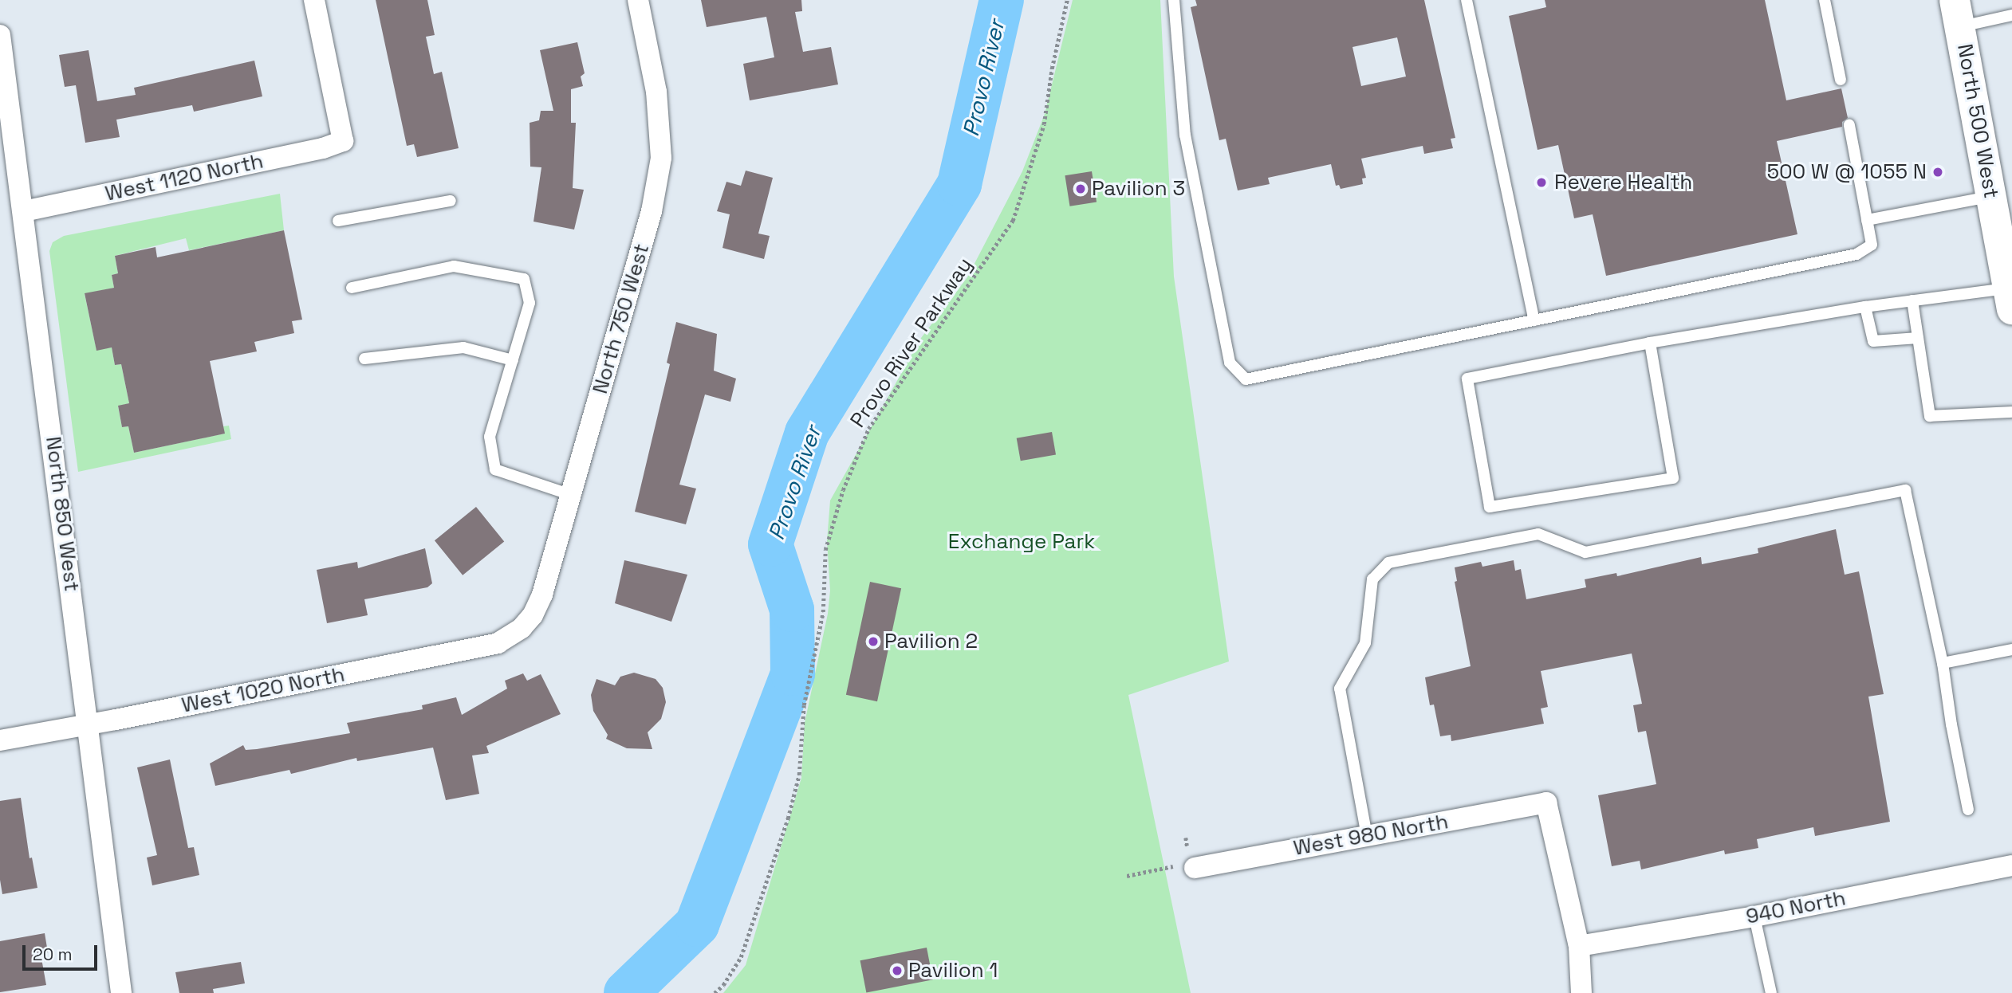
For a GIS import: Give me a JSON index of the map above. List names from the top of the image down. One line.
{"streets":{"main road":["North 500 West"],"street":["West 1120 North","North 750 West","North 850 West","West 1020 North","West 980 North","940 North"],"path":["Provo River Parkway"]},"crossings":[["West 1120 North","North 850 West"],["North 750 West","West 1020 North"],["North 850 West","West 1020 North"],["West 980 North","940 North"]],"water":["Provo River"],"parks":["Exchange Park"],"places":["500 W @ 1055 N","Revere Health","Pavilion 3","Pavilion 2","Pavilion 1"],"scale_bar":"20 m"}
